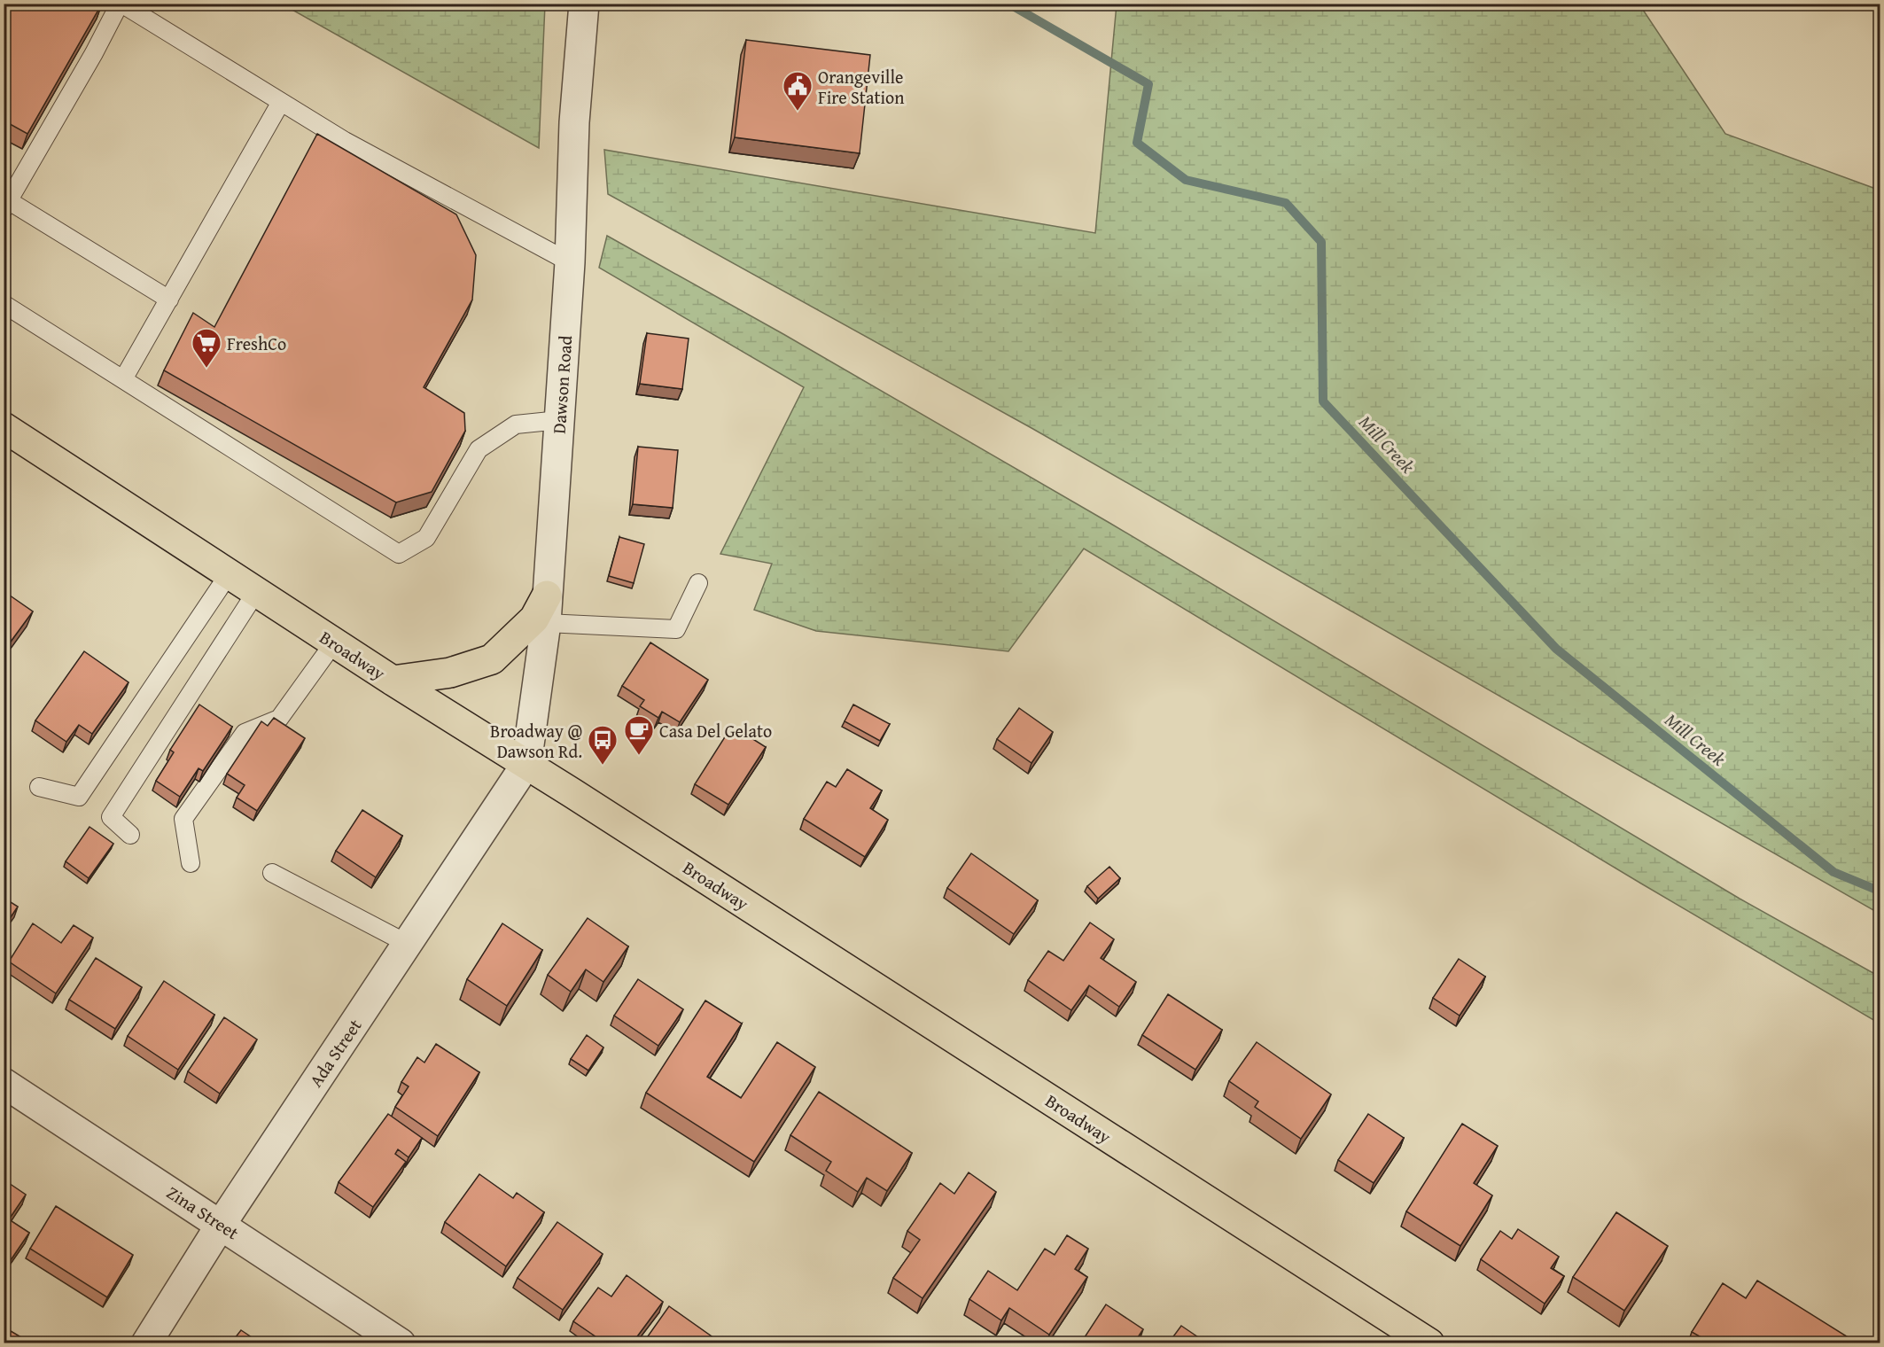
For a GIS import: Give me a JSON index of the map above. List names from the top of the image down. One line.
{"streets":{"main road":["Broadway"],"street":["Dawson Road","Ada Street","Zina Street"]},"crossings":[["Dawson Road","Broadway"],["Dawson Road","Ada Street"],["Broadway","Ada Street"],["Ada Street","Zina Street"]],"water":["Mill Creek"],"places":{"public building":["Orangeville Fire Station"],"supermarket":["FreshCo"],"cafe":["Casa Del Gelato"],"bus stop":["Broadway @ Dawson Rd."]}}
